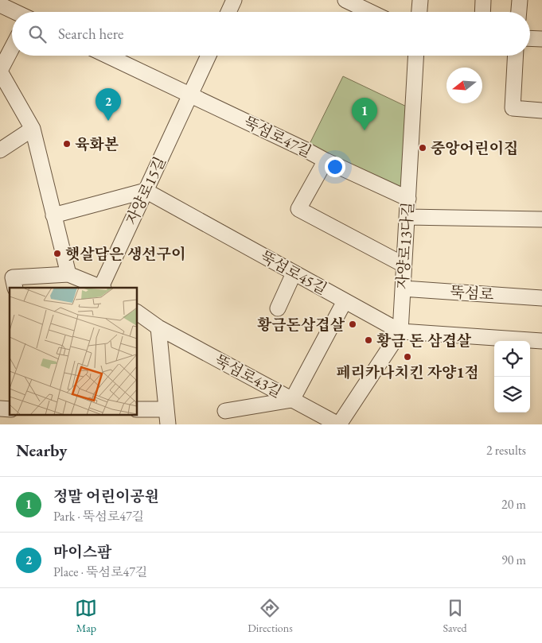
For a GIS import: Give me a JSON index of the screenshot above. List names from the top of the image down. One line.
{"streets":{"street":["뚝섬로47길","자양로15길","자양로13다길","뚝섬로45길","뚝섬로","뚝섬로43길"]},"crossings":[["뚝섬로47길","자양로15길"],["뚝섬로47길","자양로13다길"],["자양로15길","뚝섬로45길"],["자양로13다길","뚝섬로45길"],["자양로13다길","뚝섬로"]],"places":["육화본","중앙어린이집","햇살담은 생선구이","황금돈삼겹살","황금 돈 삼겹살","페리카나치킨 자양1점"],"north":"left","page":{"search":"Search here","pins":["2","1"],"heading":["Nearby","2 results"],"list":[{"mark":"1","name":"정말 어린이공원","note":"Park · 뚝섬로47길","value":"20 m"},{"mark":"2","name":"마이스팜","note":"Place · 뚝섬로47길","value":"90 m"}],"nav":["Map","Directions","Saved"]}}
